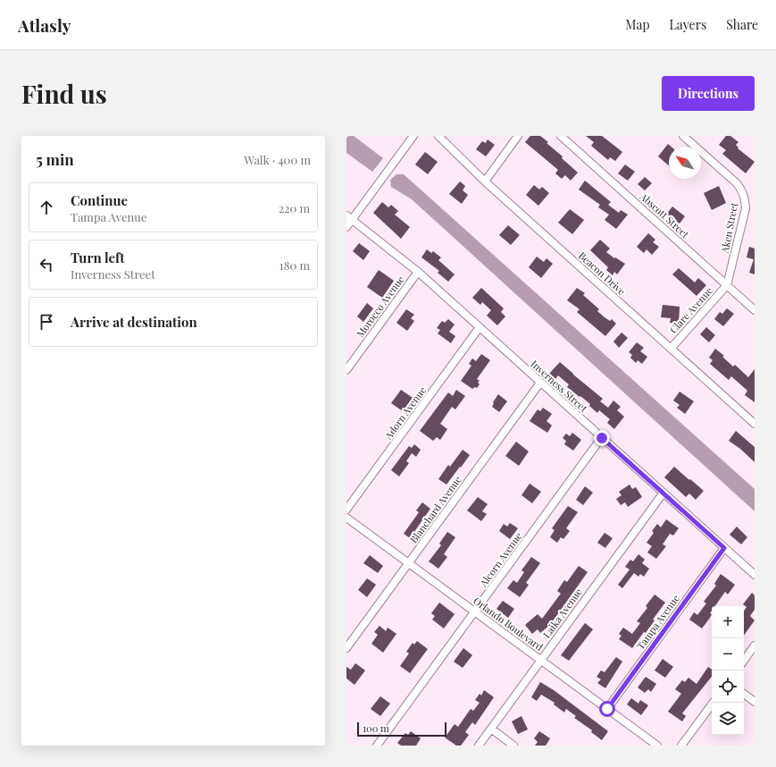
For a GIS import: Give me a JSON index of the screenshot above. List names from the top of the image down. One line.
{"streets":{"street":["Abscott Street","Aken Street","Beacon Drive","Morocco Avenue","Clare Avenue","Inverness Street","Adorn Avenue","Blanchard Avenue","Alcorn Avenue","Laika Avenue","Tampa Avenue","Orlando Boulevard"]},"crossings":[["Abscott Street","Aken Street"],["Abscott Street","Clare Avenue"],["Aken Street","Clare Avenue"],["Beacon Drive","Clare Avenue"],["Morocco Avenue","Inverness Street"],["Inverness Street","Adorn Avenue"],["Inverness Street","Blanchard Avenue"],["Inverness Street","Alcorn Avenue"],["Inverness Street","Laika Avenue"],["Inverness Street","Tampa Avenue"],["Blanchard Avenue","Orlando Boulevard"],["Alcorn Avenue","Orlando Boulevard"],["Laika Avenue","Orlando Boulevard"],["Tampa Avenue","Orlando Boulevard"]],"scale_bar":"100 m","north":"top left","page":{"header":"Atlasly","nav":["Map","Layers","Share"],"buttons":"Directions","title":"Find us","heading":["5 min","Walk · 400 m"],"list":[["Continue","Tampa Avenue","220 m"],["Turn left","Inverness Street","180 m"],"Arrive at destination"],"map_buttons":["+","−"],"scale":"100 m"}}
